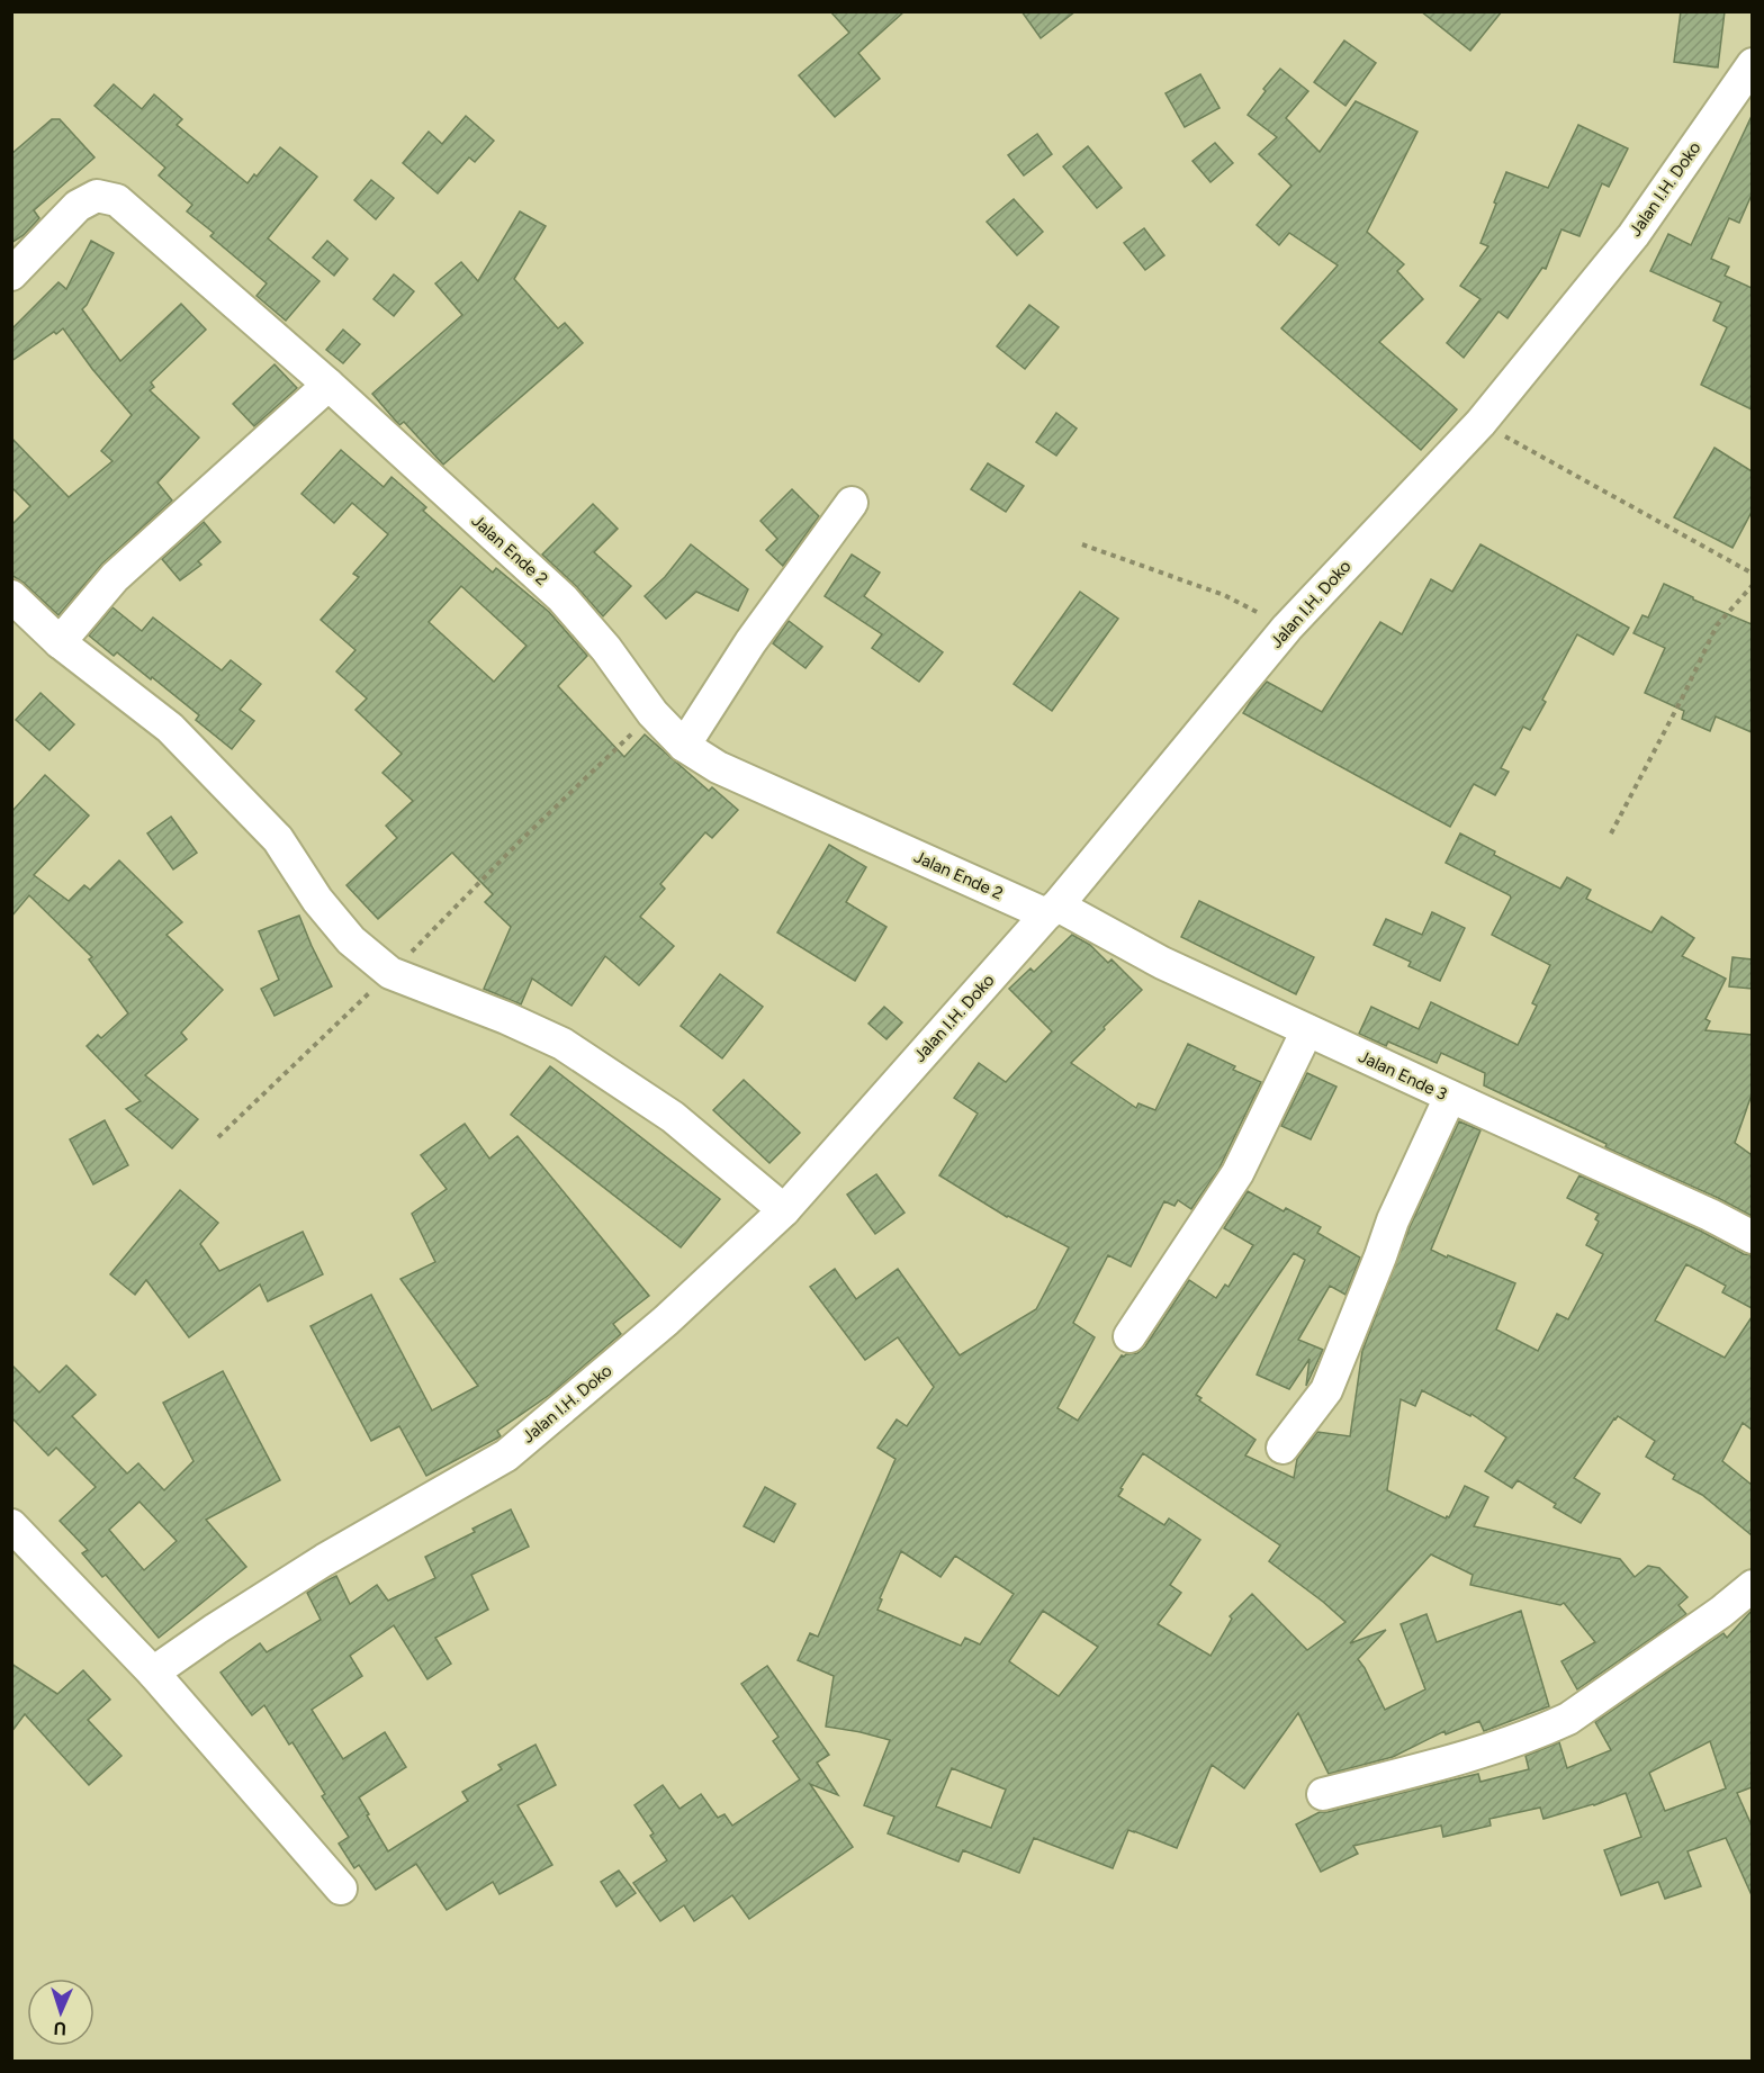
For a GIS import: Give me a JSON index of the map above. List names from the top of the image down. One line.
{"streets":{"street":["Jalan I.H. Doko","Jalan Ende 2","Jalan Ende 3"]},"crossings":[["Jalan I.H. Doko","Jalan Ende 2"],["Jalan I.H. Doko","Jalan Ende 3"],["Jalan Ende 2","Jalan Ende 3"]],"north":"bottom"}
